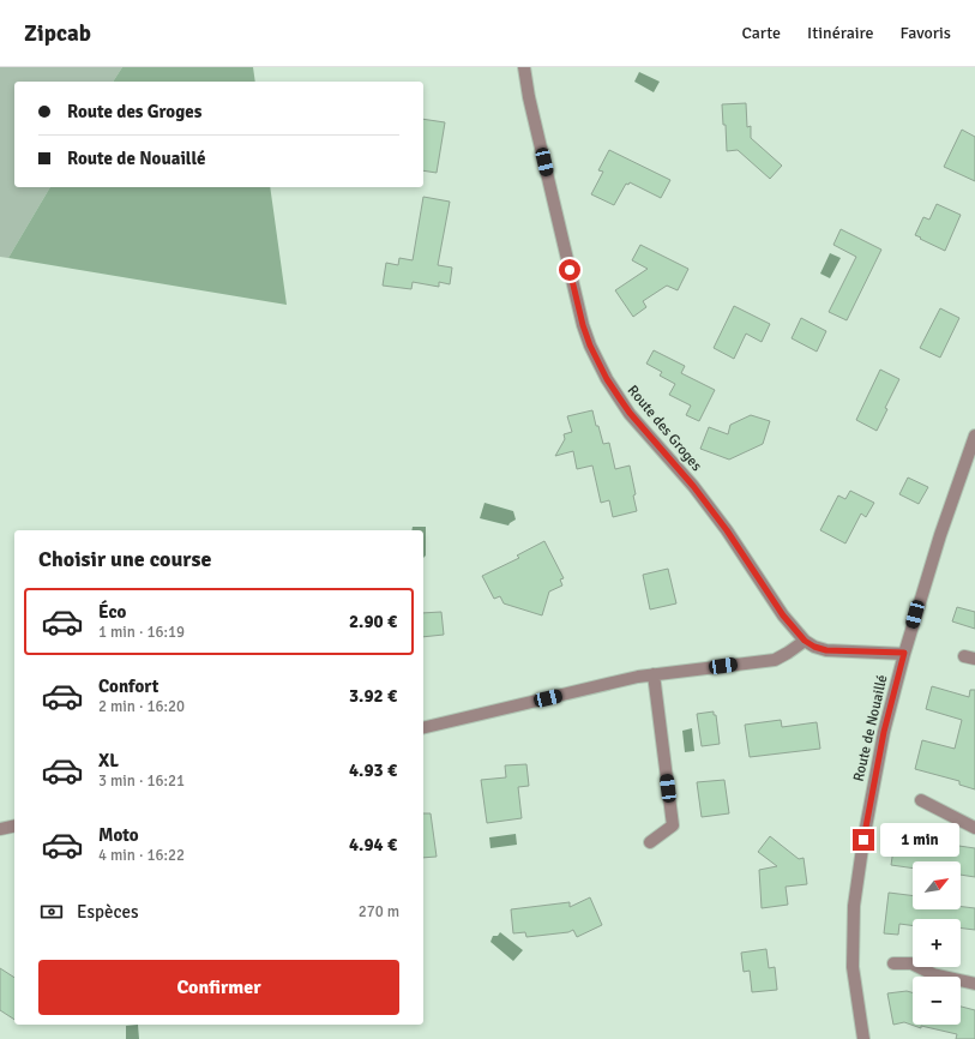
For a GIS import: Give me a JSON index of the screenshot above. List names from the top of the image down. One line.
{"streets":{"street":["Route des Groges","Route de Nouaillé"]},"north":"top right","page":{"header":"Zipcab","nav":["Carte","Itinéraire","Favoris"],"banner":["Route des Groges","Route de Nouaillé"],"heading":"Choisir une course","list":[{"name":"Éco","note":"1 min · 16:19","value":"2.90 €"},{"name":"Confort","note":"2 min · 16:20","value":"3.92 €"},{"name":"XL","note":"3 min · 16:21","value":"4.93 €"},{"name":"Moto","note":"4 min · 16:22","value":"4.94 €"}],"bubble":"1 min","map_buttons":["+","−"],"pay":["Espèces","270 m"],"buttons":"Confirmer"}}
